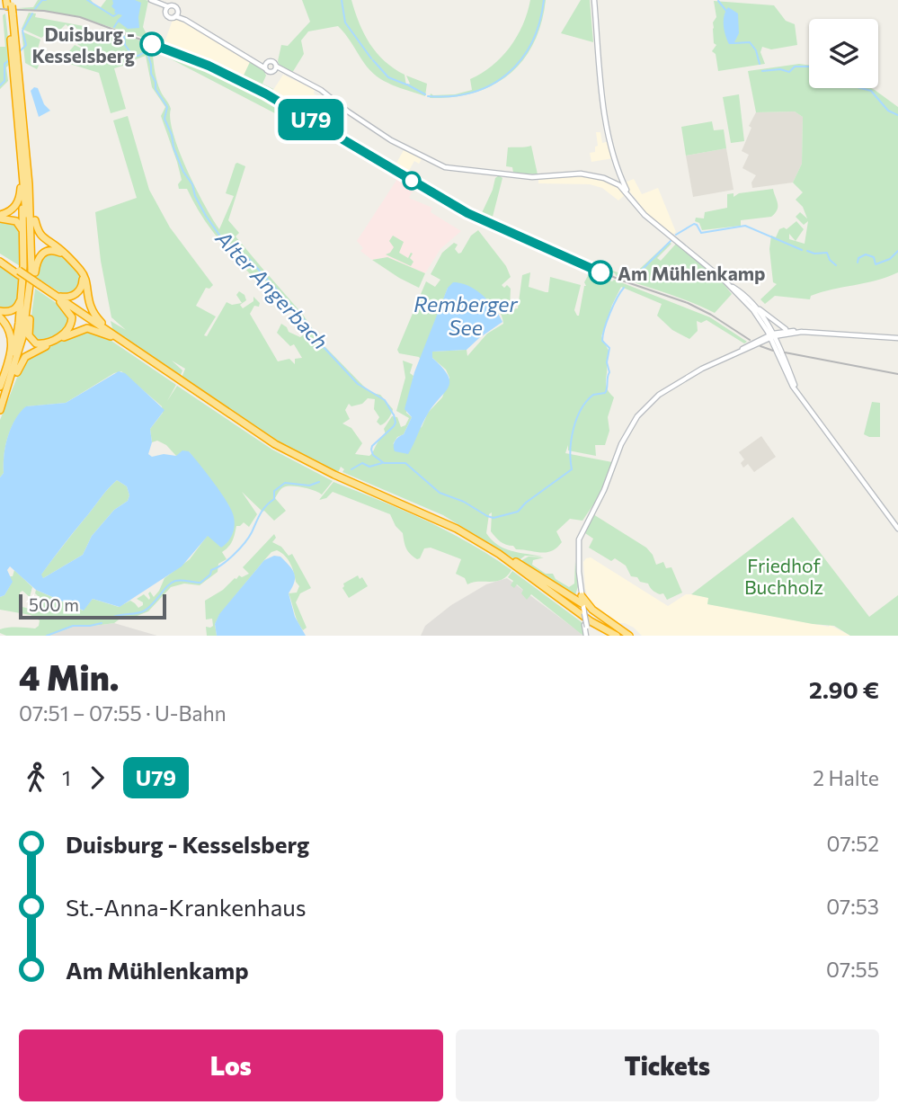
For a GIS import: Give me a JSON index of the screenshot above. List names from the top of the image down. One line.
{"water":["Alter Angerbach","Remberger See"],"parks":["Friedhof Buchholz"],"places":["Duisburg - Kesselsberg","Am Mühlenkamp"],"lines":["metro line U79"],"scale_bar":"500 m","page":{"on_map":"U79","scale":"500 m","heading":["4 Min.","07:51 – 07:55 · U-Bahn","2.90 €"],"legs":["1","U79","2 Halte"],"list":[{"name":"Duisburg - Kesselsberg","value":"07:52"},{"name":"St.-Anna-Krankenhaus","value":"07:53"},{"name":"Am Mühlenkamp","value":"07:55"}],"buttons":["Los","Tickets"]}}
